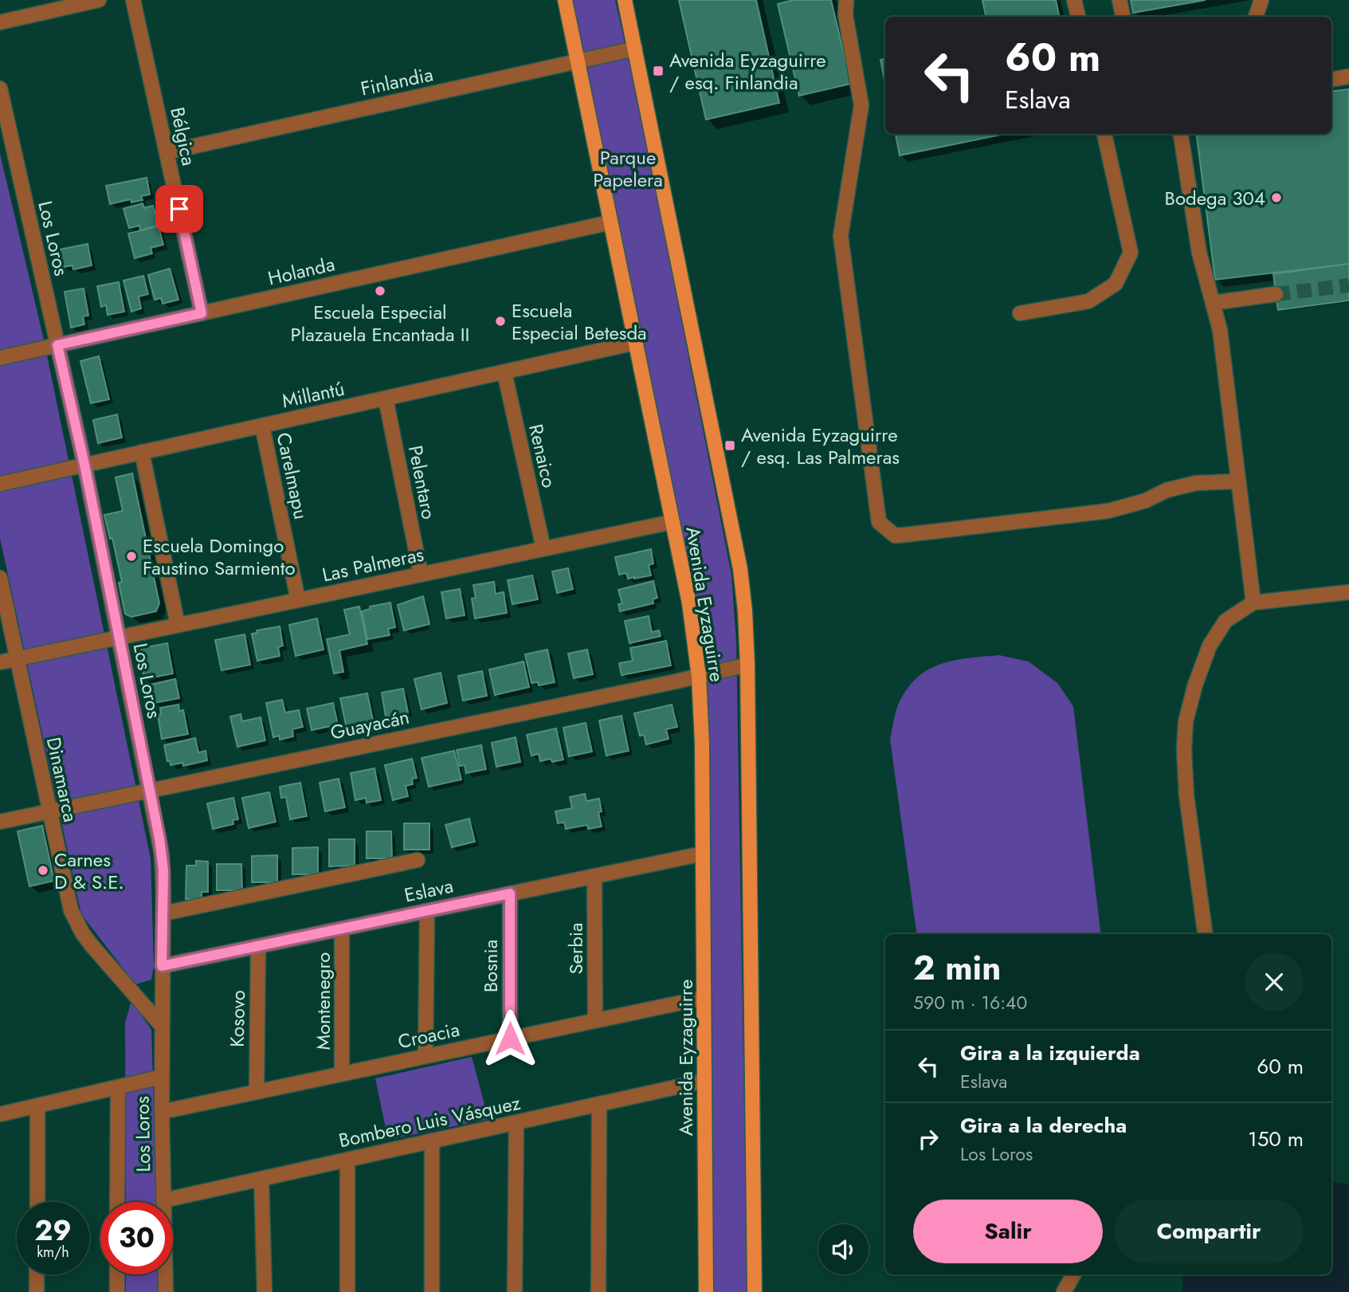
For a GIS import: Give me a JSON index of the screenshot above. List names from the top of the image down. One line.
{"streets":{"main road":["Avenida Eyzaguirre"],"street":["Finlandia","Bélgica","Los Loros","Holanda","Millantú","Renaico","Carelmapu","Pelentaro","Las Palmeras","Guayacán","Dinamarca","Eslava","Serbia","Bosnia","Montenegro","Kosovo","Croacia","Bombero Luis Vásquez"]},"crossings":[["Finlandia","Bélgica"],["Finlandia","Avenida Eyzaguirre"],["Bélgica","Holanda"],["Los Loros","Holanda"],["Los Loros","Millantú"],["Los Loros","Las Palmeras"],["Los Loros","Guayacán"],["Los Loros","Dinamarca"],["Los Loros","Eslava"],["Los Loros","Croacia"],["Los Loros","Bombero Luis Vásquez"],["Holanda","Avenida Eyzaguirre"],["Millantú","Renaico"],["Millantú","Carelmapu"],["Millantú","Pelentaro"],["Millantú","Avenida Eyzaguirre"],["Renaico","Las Palmeras"],["Carelmapu","Las Palmeras"],["Pelentaro","Las Palmeras"],["Las Palmeras","Avenida Eyzaguirre"],["Las Palmeras","Dinamarca"],["Avenida Eyzaguirre","Guayacán"],["Avenida Eyzaguirre","Eslava"],["Avenida Eyzaguirre","Croacia"],["Avenida Eyzaguirre","Bombero Luis Vásquez"],["Guayacán","Dinamarca"],["Eslava","Serbia"],["Eslava","Bosnia"],["Eslava","Montenegro"],["Eslava","Kosovo"],["Serbia","Croacia"],["Bosnia","Croacia"],["Montenegro","Croacia"],["Kosovo","Croacia"]],"parks":["Parque Papelera"],"places":{"transit":["Avenida Eyzaguirre / esq. Finlandia","Avenida Eyzaguirre / esq. Las Palmeras"],"other":["Bodega 304","Escuela Especial Plazauela Encantada II","Escuela Especial Betesda","Escuela Domingo Faustino Sarmiento","Carnes D & S.E."]},"page":{"turn":["60 m","Eslava"],"heading":["2 min","590 m · 16:40"],"list":[{"name":"Gira a la izquierda","note":"Eslava","value":"60 m"},{"name":"Gira a la derecha","note":"Los Loros","value":"150 m"}],"buttons":["Salir","Compartir"],"speed":"29 km/h","limit":"30"}}
